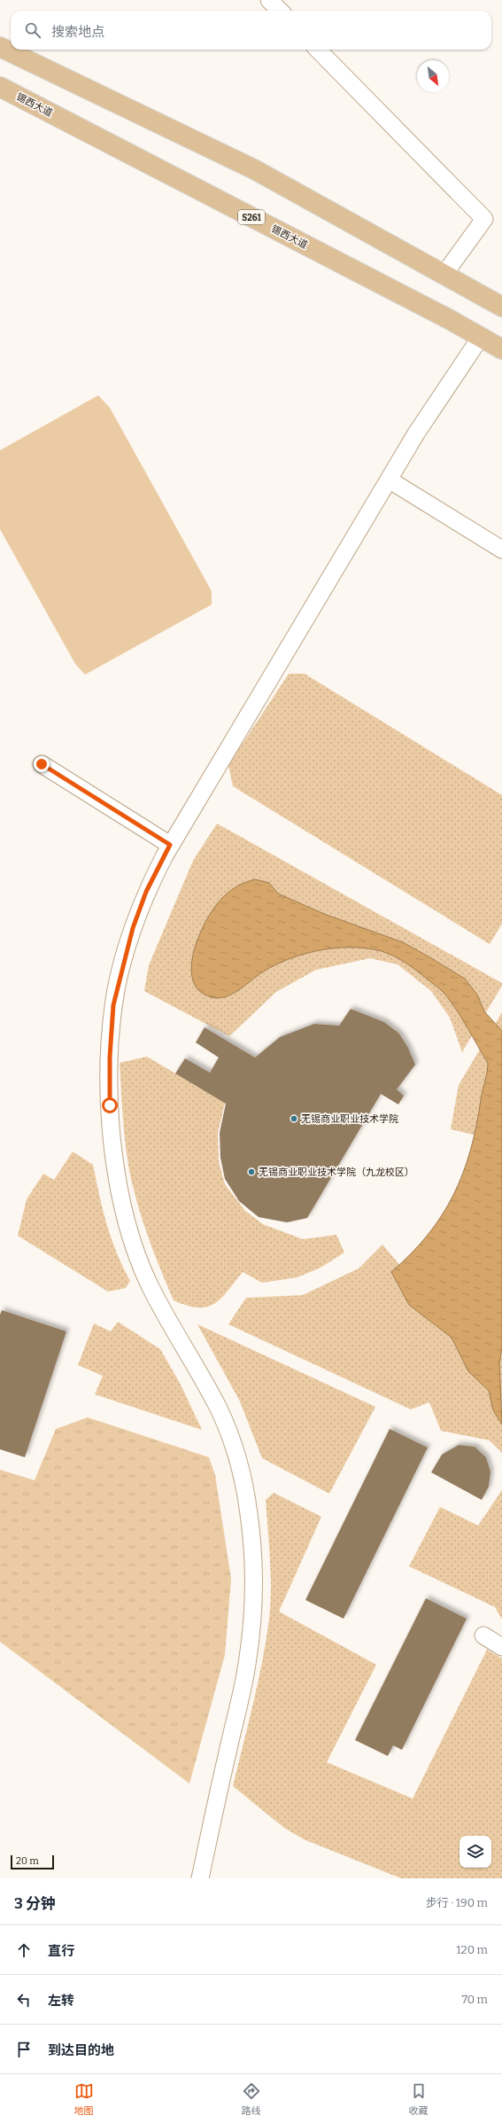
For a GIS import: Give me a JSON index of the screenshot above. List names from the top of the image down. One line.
{"streets":{"main road":["锡西大道","S261"]},"places":["无锡商业职业技术学院","无锡商业职业技术学院（九龙校区）"],"scale_bar":"20 m","north":"bottom right","page":{"search":"搜索地点","scale":"20 m","heading":["3 分钟","步行 · 190 m"],"list":[["直行","120 m"],["左转","70 m"],"到达目的地"],"nav":["地图","路线","收藏"]}}
